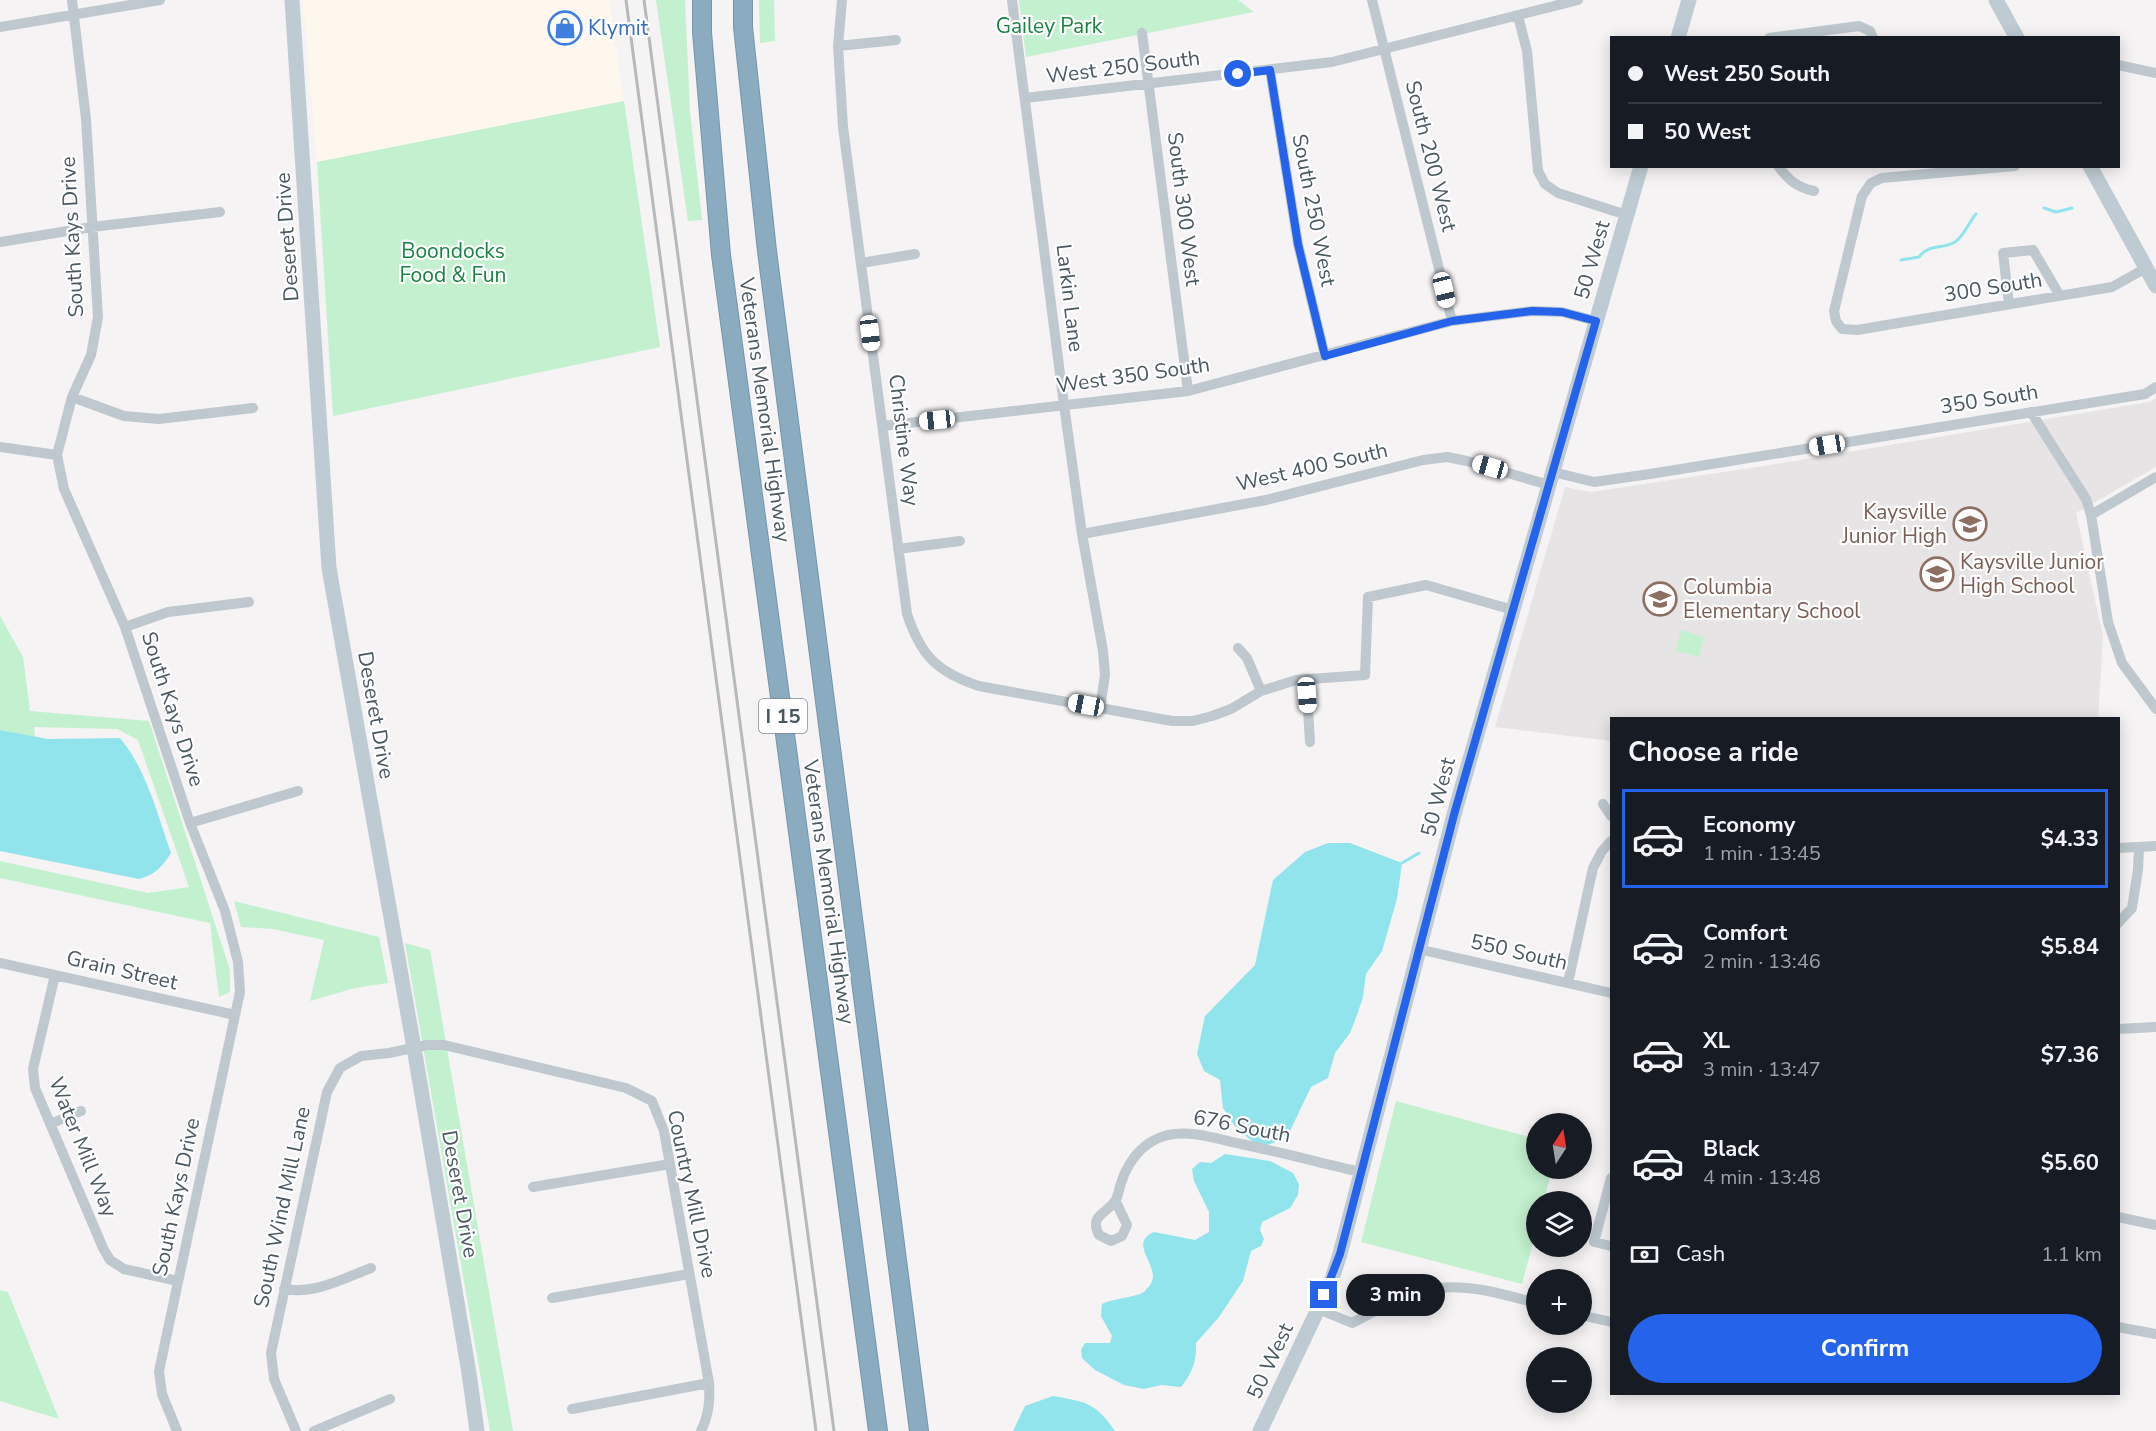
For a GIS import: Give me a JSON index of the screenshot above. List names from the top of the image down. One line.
{"streets":{"highway":["Veterans Memorial Highway","I 15"],"street":["West 250 South","South 200 West","South 300 West","South 250 West","South Kays Drive","Deseret Drive","50 West","300 South","Larkin Lane","West 350 South","350 South","Christine Way","West 400 South","550 South","Grain Street","676 South","Water Mill Way","Country Mill Drive","South Wind Mill Lane"]},"crossings":[["West 250 South","South 200 West"],["West 250 South","South 300 West"],["West 250 South","South 250 West"],["West 250 South","Larkin Lane"],["South 200 West","West 350 South"],["South 300 West","West 350 South"],["South 250 West","West 350 South"],["South Kays Drive","Grain Street"],["South Kays Drive","Water Mill Way"],["Deseret Drive","Country Mill Drive"],["Deseret Drive","South Wind Mill Lane"],["50 West","West 350 South"],["50 West","350 South"],["50 West","Christine Way"],["50 West","West 400 South"],["50 West","550 South"],["50 West","676 South"],["Larkin Lane","West 350 South"],["Larkin Lane","Christine Way"],["Larkin Lane","West 400 South"],["West 350 South","Christine Way"],["350 South","West 400 South"],["Grain Street","Water Mill Way"],["Country Mill Drive","South Wind Mill Lane"]],"parks":["Gailey Park","Boondocks Food & Fun"],"places":{"shop":["Klymit"],"school or university":["Kaysville Junior High","Kaysville Junior High School","Columbia Elementary School"]},"north":"top","page":{"banner":["West 250 South","50 West"],"heading":"Choose a ride","list":[{"name":"Economy","note":"1 min · 13:45","value":"$4.33"},{"name":"Comfort","note":"2 min · 13:46","value":"$5.84"},{"name":"XL","note":"3 min · 13:47","value":"$7.36"},{"name":"Black","note":"4 min · 13:48","value":"$5.60"}],"map_buttons":["+","−"],"pay":["Cash","1.1 km"],"bubble":"3 min","buttons":"Confirm"}}
